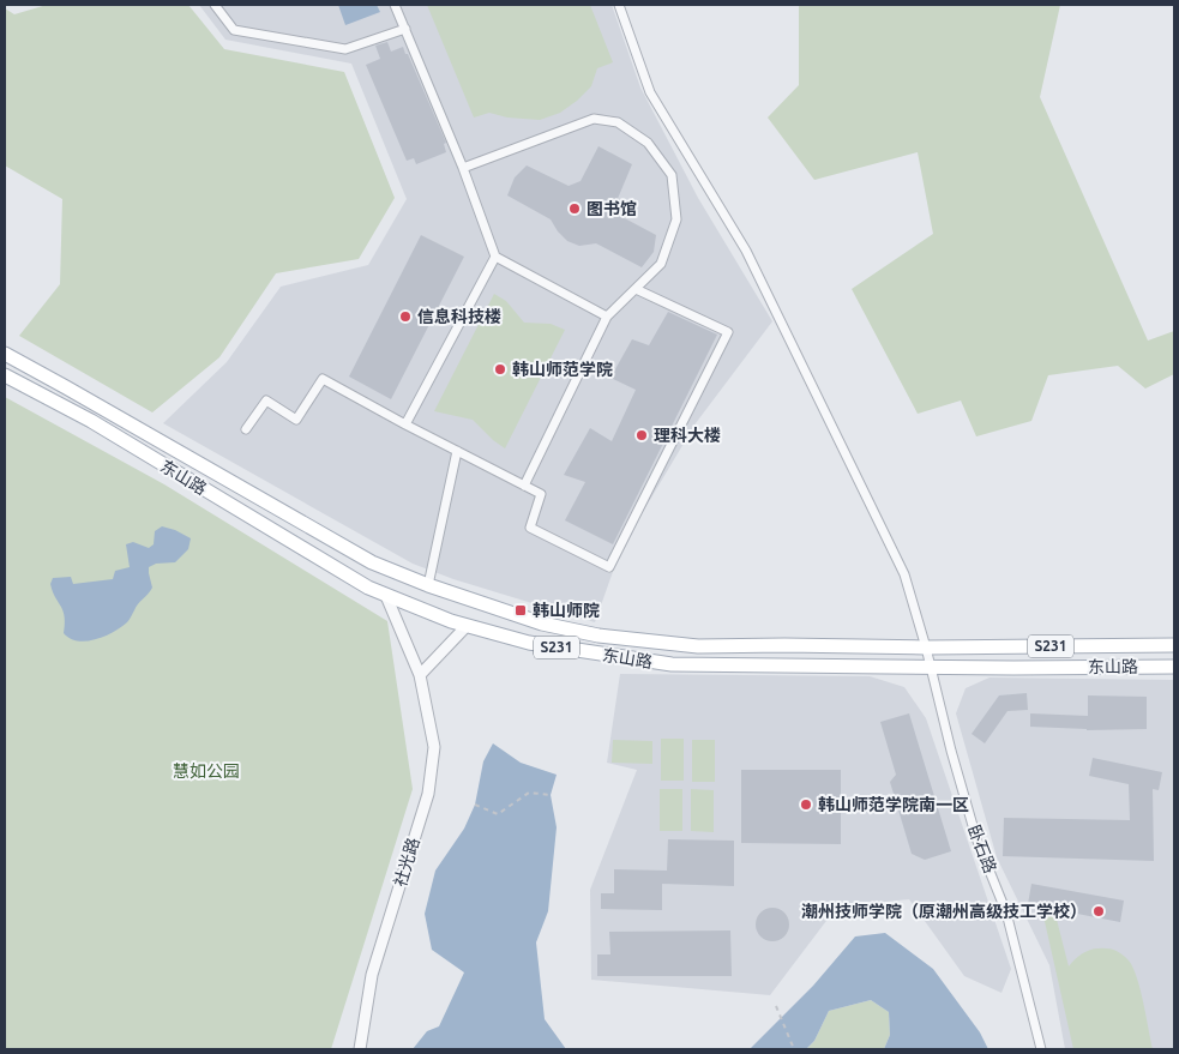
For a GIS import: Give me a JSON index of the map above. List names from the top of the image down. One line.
{"streets":{"main road":["东山路","S231"],"street":["卧石路","社光路"]},"crossings":[["东山路","卧石路"],["东山路","社光路"]],"parks":["慧如公园"],"places":{"other":["图书馆","信息科技楼","韩山师范学院","理科大楼","韩山师范学院南一区","潮州技师学院（原潮州高级技工学校）"],"transit":["韩山师院"]}}
